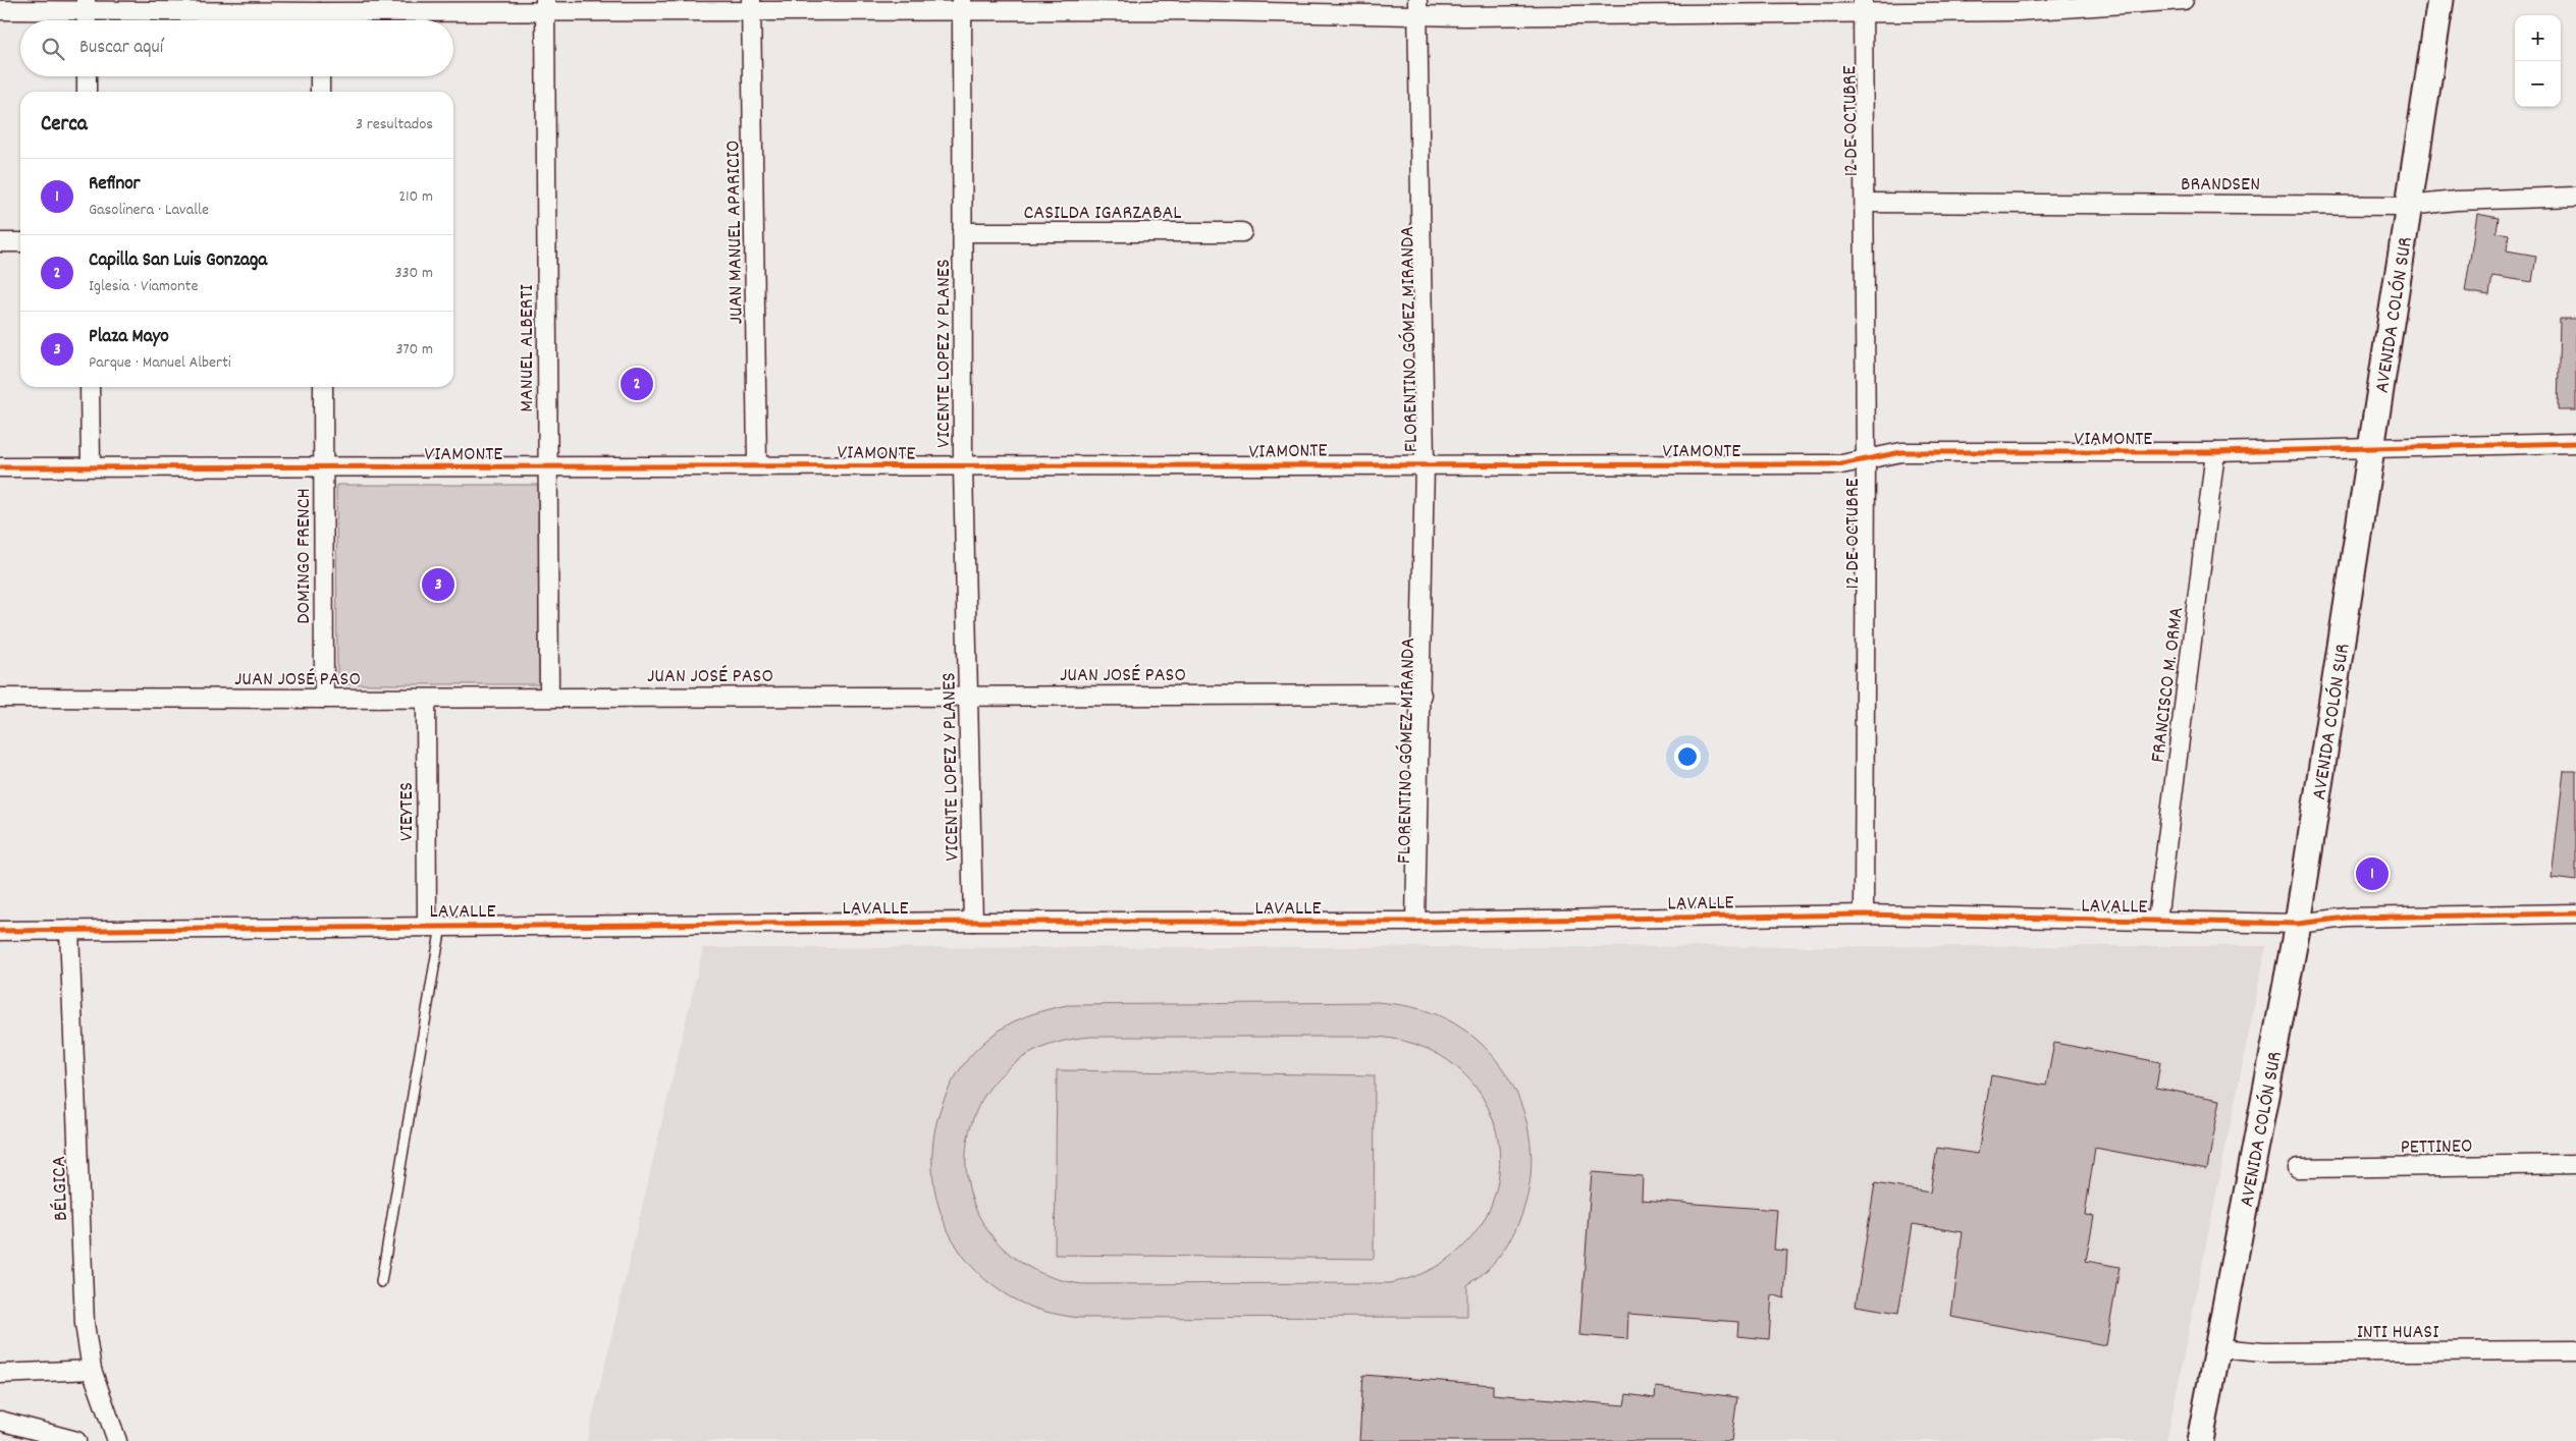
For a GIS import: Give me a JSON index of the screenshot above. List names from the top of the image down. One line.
{"streets":{"main road":["AVENIDA COLÓN SUR"],"street":["12 DE OCTUBRE","BRANDSEN","CASILDA IGARZABAL","JUAN MANUEL APARICIO","FLORENTINO GÓMEZ MIRANDA","MANUEL ALBERTI","VICENTE LOPEZ Y PLANES","VIAMONTE","DOMINGO FRENCH","JUAN JOSÉ PASO","FRANCISCO M. ORMA","VIEYTES","LAVALLE","PETTINEO","BÉLGICA","INTI HUASI"]},"crossings":[["12 DE OCTUBRE","BRANDSEN"],["12 DE OCTUBRE","VIAMONTE"],["12 DE OCTUBRE","LAVALLE"],["BRANDSEN","AVENIDA COLÓN SUR"],["CASILDA IGARZABAL","VICENTE LOPEZ Y PLANES"],["JUAN MANUEL APARICIO","VIAMONTE"],["AVENIDA COLÓN SUR","VIAMONTE"],["AVENIDA COLÓN SUR","LAVALLE"],["AVENIDA COLÓN SUR","INTI HUASI"],["FLORENTINO GÓMEZ MIRANDA","VIAMONTE"],["FLORENTINO GÓMEZ MIRANDA","JUAN JOSÉ PASO"],["FLORENTINO GÓMEZ MIRANDA","LAVALLE"],["MANUEL ALBERTI","VIAMONTE"],["MANUEL ALBERTI","JUAN JOSÉ PASO"],["VICENTE LOPEZ Y PLANES","VIAMONTE"],["VICENTE LOPEZ Y PLANES","JUAN JOSÉ PASO"],["VICENTE LOPEZ Y PLANES","LAVALLE"],["VIAMONTE","DOMINGO FRENCH"],["VIAMONTE","FRANCISCO M. ORMA"],["DOMINGO FRENCH","JUAN JOSÉ PASO"],["JUAN JOSÉ PASO","VIEYTES"],["FRANCISCO M. ORMA","LAVALLE"],["VIEYTES","LAVALLE"],["LAVALLE","BÉLGICA"]],"page":{"map_buttons":["+","−"],"search":"Buscar aquí","heading":["Cerca","3 resultados"],"list":[{"mark":"1","name":"Refinor","note":"Gasolinera · Lavalle","value":"210 m"},{"mark":"2","name":"Capilla San Luis Gonzaga","note":"Iglesia · Viamonte","value":"330 m"},{"mark":"3","name":"Plaza Mayo","note":"Parque · Manuel Alberti","value":"370 m"}],"pins":["2","3","1"]}}
